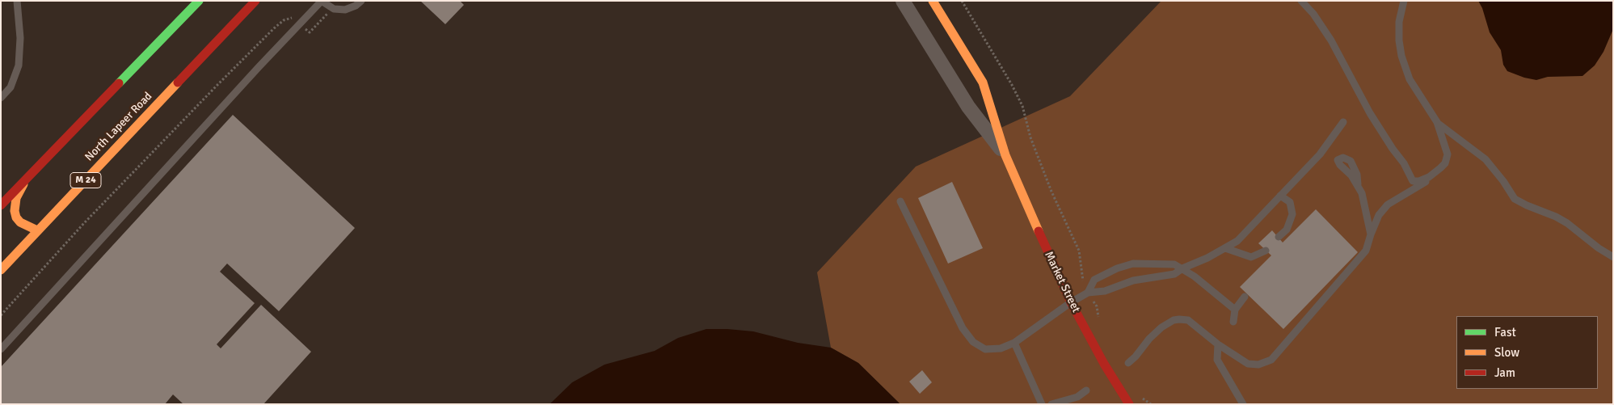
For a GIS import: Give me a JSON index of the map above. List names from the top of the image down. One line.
{"streets":{"main road":["North Lapeer Road","M 24","Market Street"]},"legend":["Fast","Slow","Jam"]}
